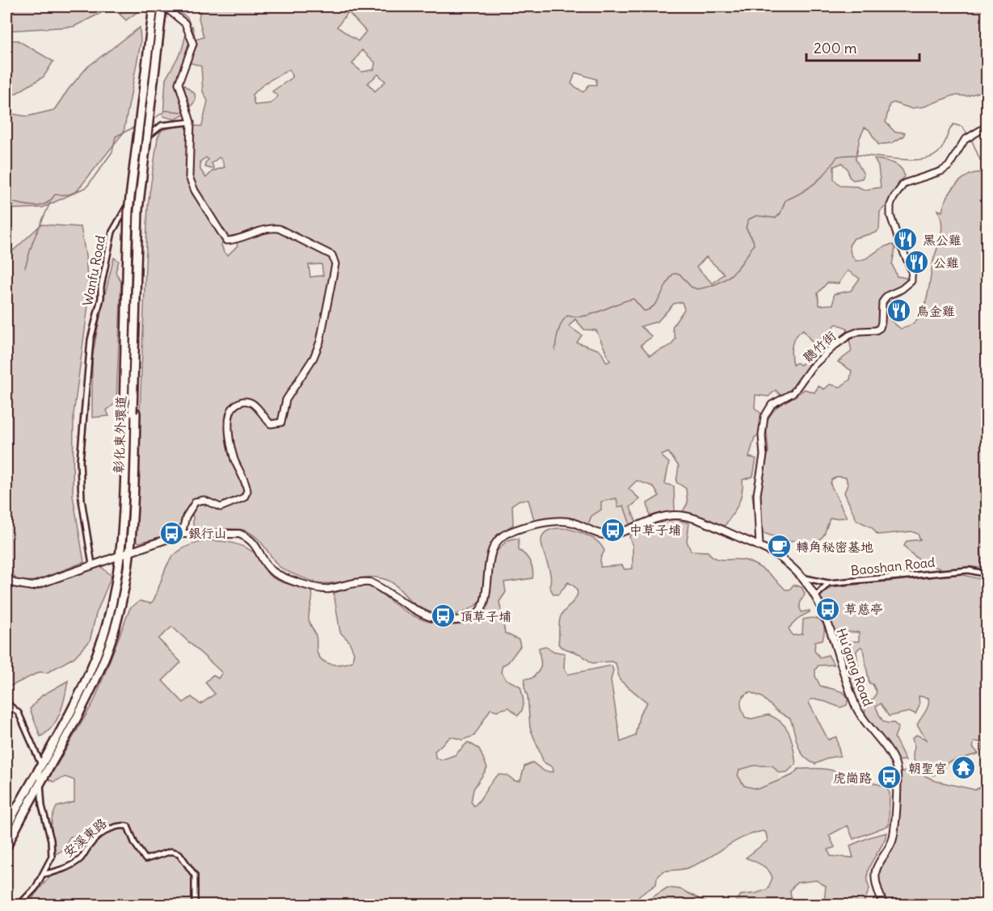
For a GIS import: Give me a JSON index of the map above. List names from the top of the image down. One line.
{"streets":{"main road":["彰化東外環道","Hu'gang Road"],"street":["Wanfu Road","聽竹街","Baoshan Road","安溪東路"]},"crossings":[["聽竹街","Hu'gang Road"],["Baoshan Road","Hu'gang Road"]],"places":{"restaurant":["黑公雞","公雞","烏金雞"],"bus stop":["中草子埔","銀行山","草慈亭","頂草子埔","虎崗路"],"cafe":["轉角秘密基地"],"temple":["朝聖宮"]},"scale_bar":"200 m"}
